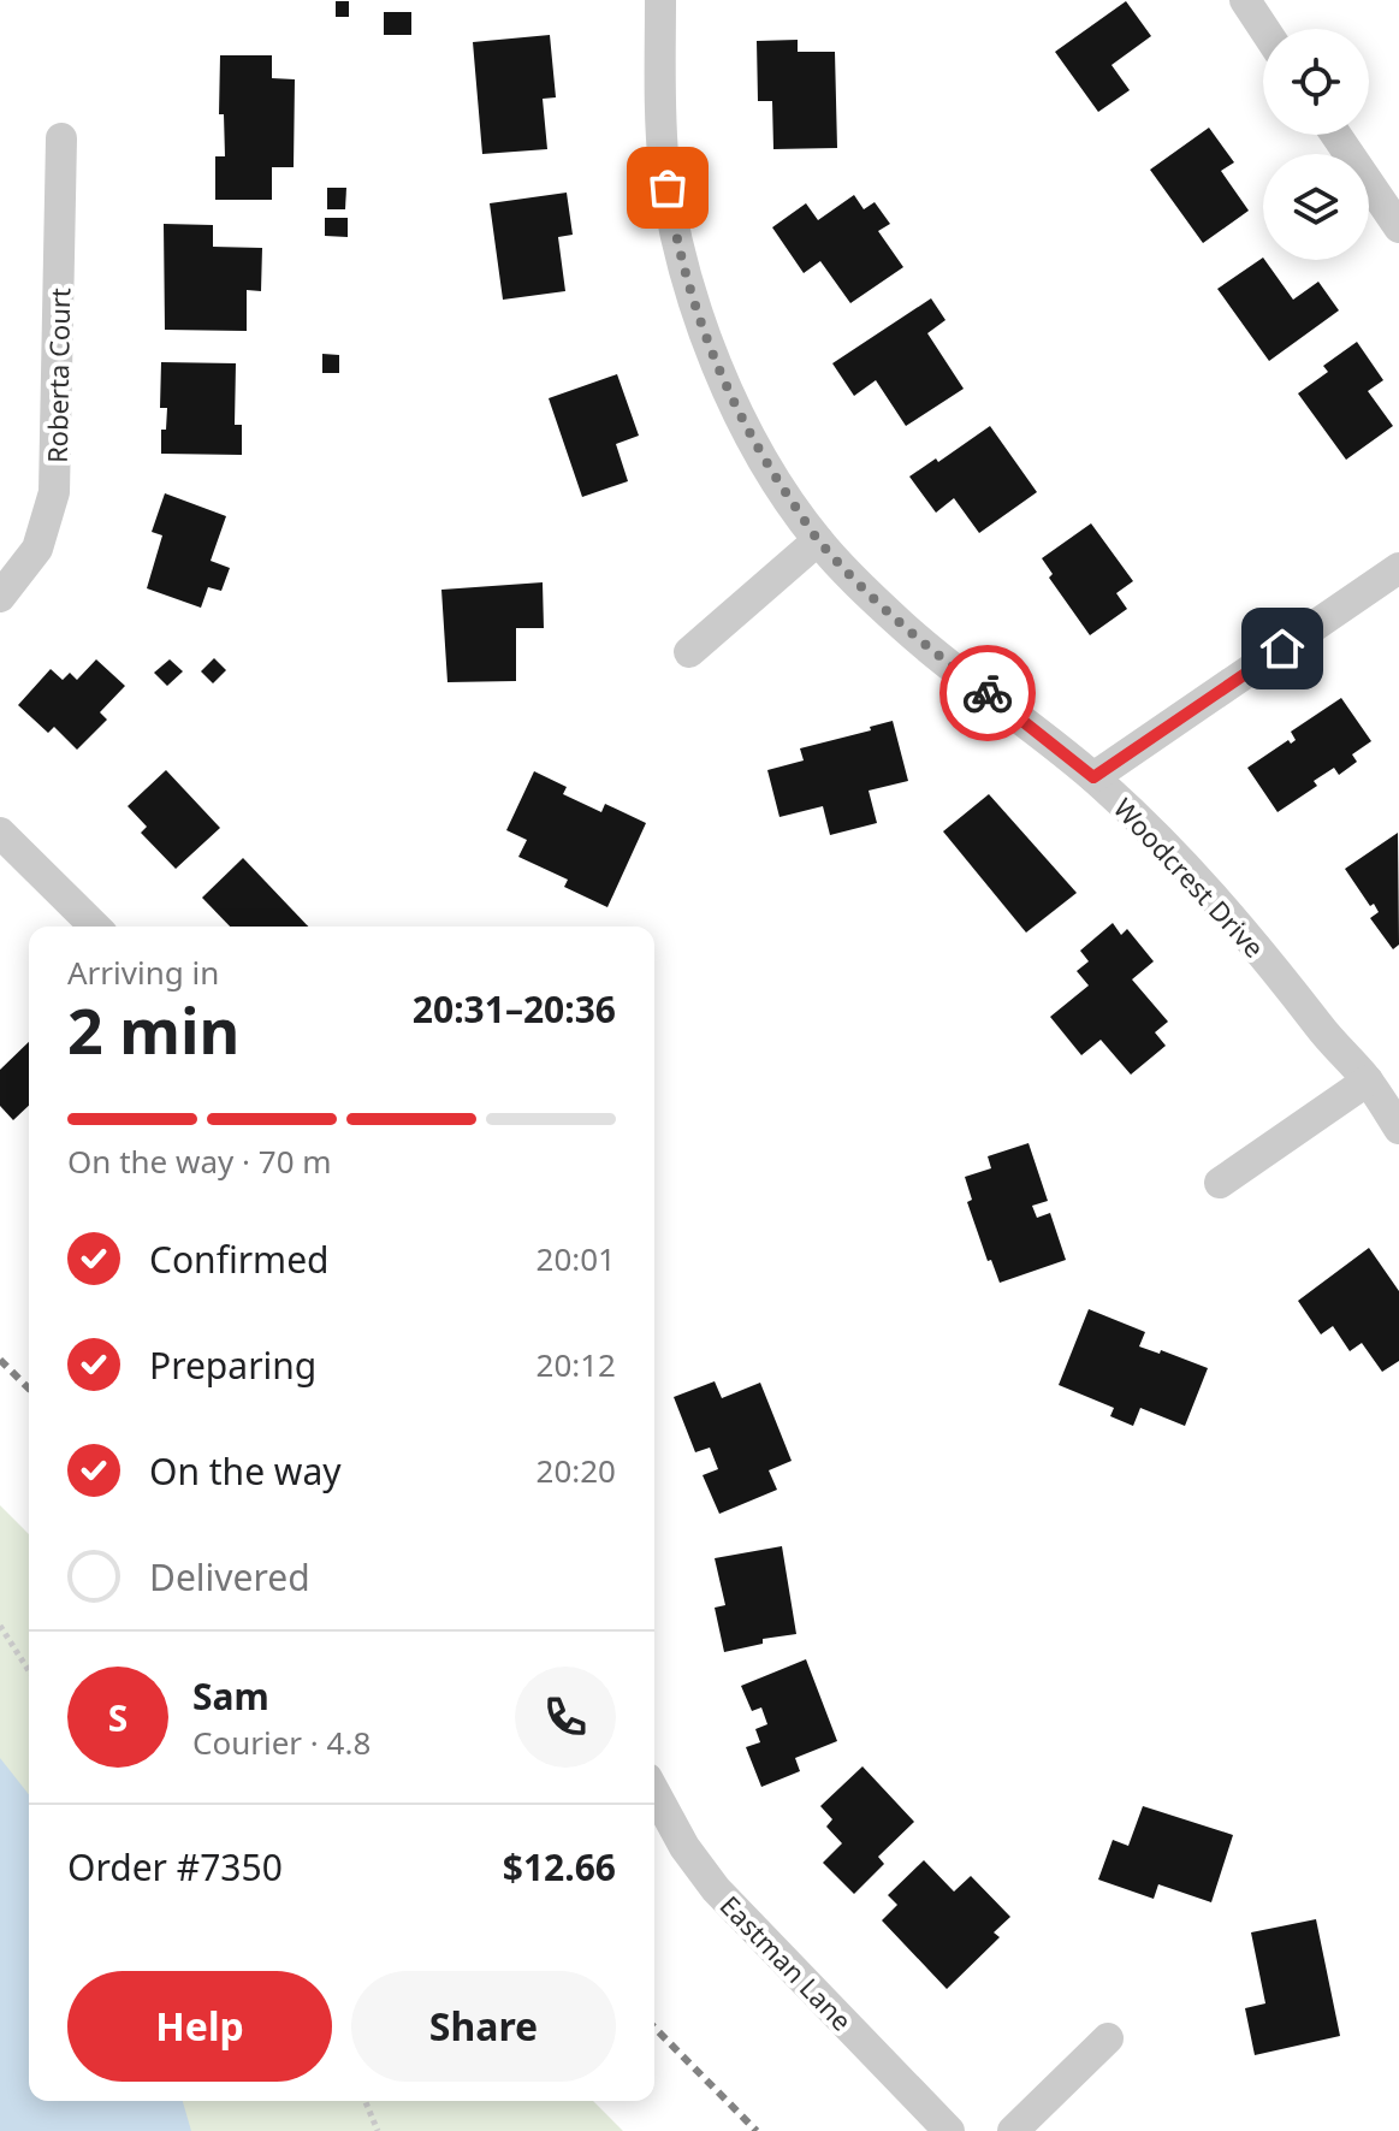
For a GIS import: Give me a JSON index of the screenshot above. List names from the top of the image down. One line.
{"streets":{"street":["Roberta Court","Woodcrest Drive","Eastman Lane"]},"page":{"heading":["2 min","Arriving in","20:31–20:36"],"panel":["Sam","Courier · 4.8","Order #7350","$12.66"],"bar":"On the way · 70 m","list":[["Confirmed","20:01"],["Preparing","20:12"],["On the way","20:20"],"Delivered"],"round":"S","buttons":["Help","Share"]}}
